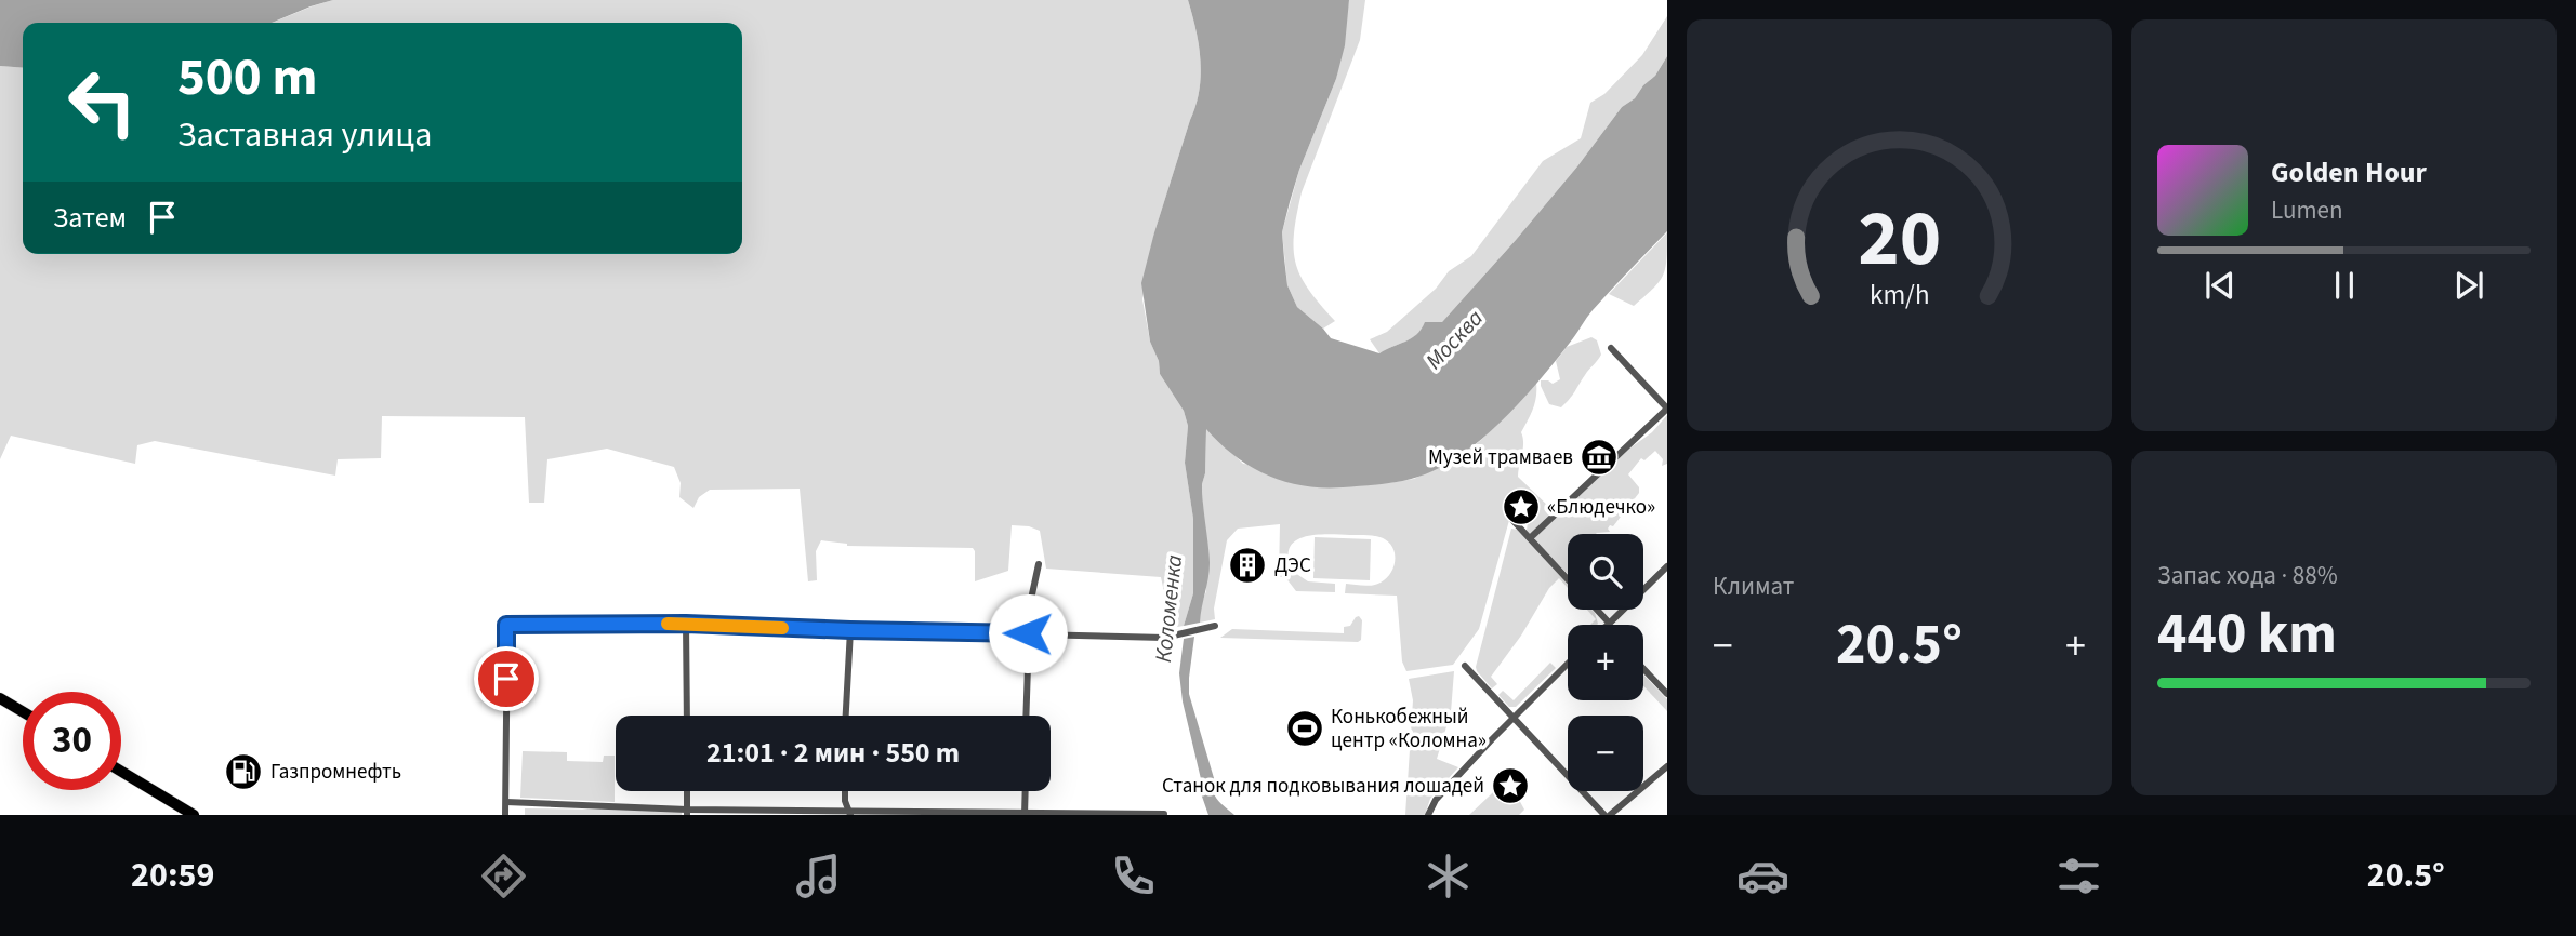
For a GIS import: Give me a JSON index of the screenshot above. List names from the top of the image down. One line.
{"water":["Москва","Коломенка"],"places":{"museum":["Музей трамваев"],"place":["«Блюдечко»","Станок для подковывания лошадей"],"building":["ДЭС"],"sports":["Конькобежный центр «Коломна»"],"fuel station":["Газпромнефть"]},"page":{"turn":["500 m","Заставная улица"],"song":["Golden Hour","Lumen"],"then":"Затем","tile":["Климат",["Запас хода · 88%","440 km"]],"map_buttons":["+","−"],"heat":["−","20.5°","+"],"limit":"30","trip":"21:01 · 2 мин · 550 m","tabs":["20:59","20.5°"],"gauge":["20","km/h"]}}
